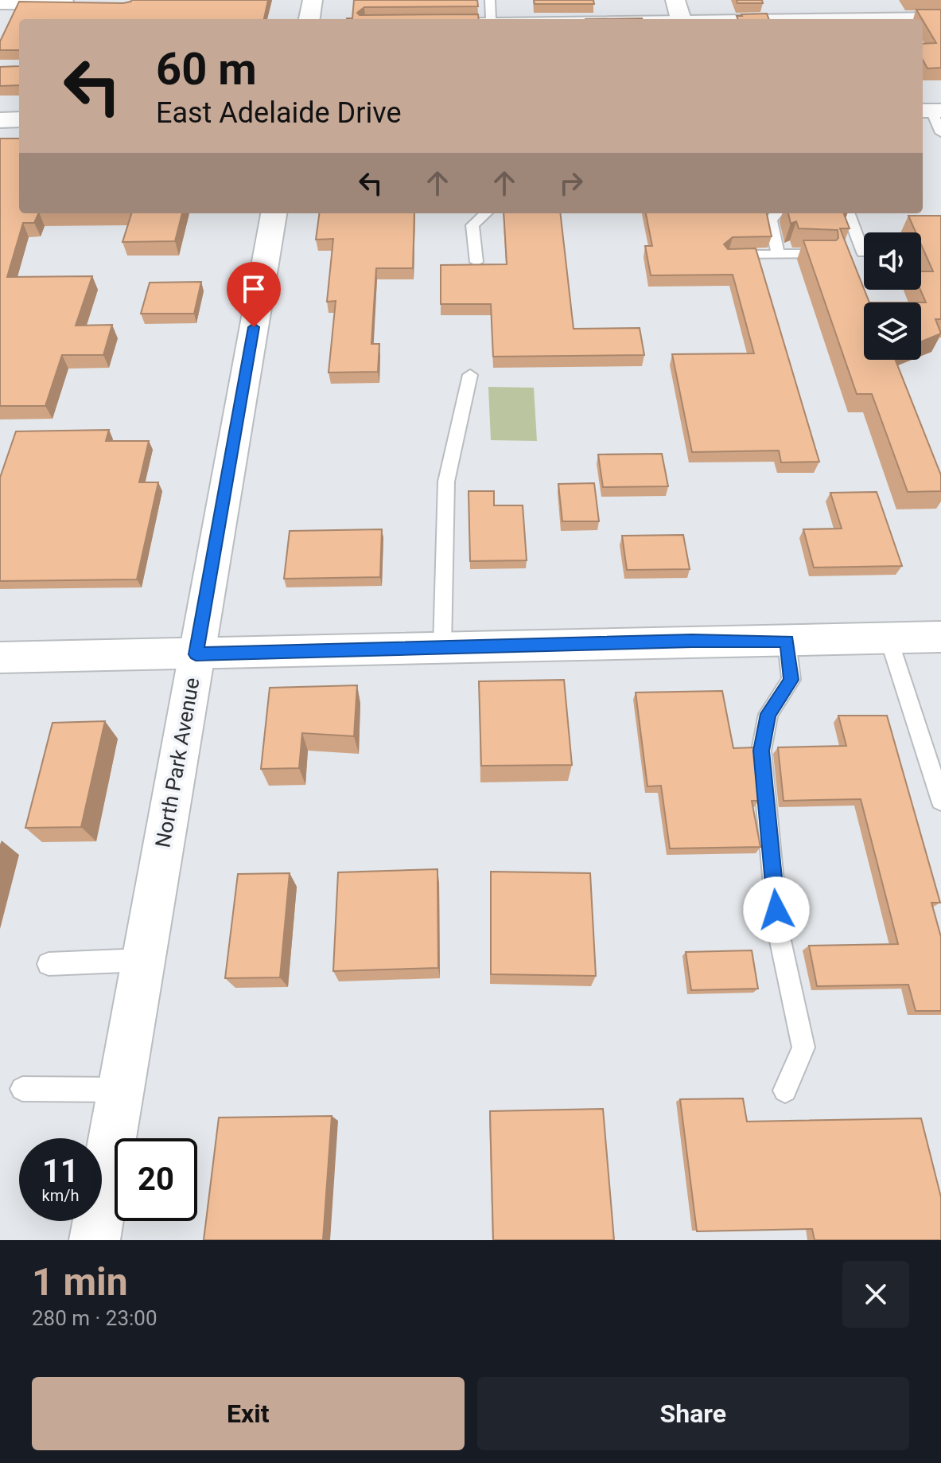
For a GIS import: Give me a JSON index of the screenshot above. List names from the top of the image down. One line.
{"streets":{"street":["North Park Avenue"]},"page":{"turn":["60 m","East Adelaide Drive"],"speed":"11 km/h","limit":"20","heading":["1 min","280 m · 23:00"],"buttons":["Exit","Share"]}}
